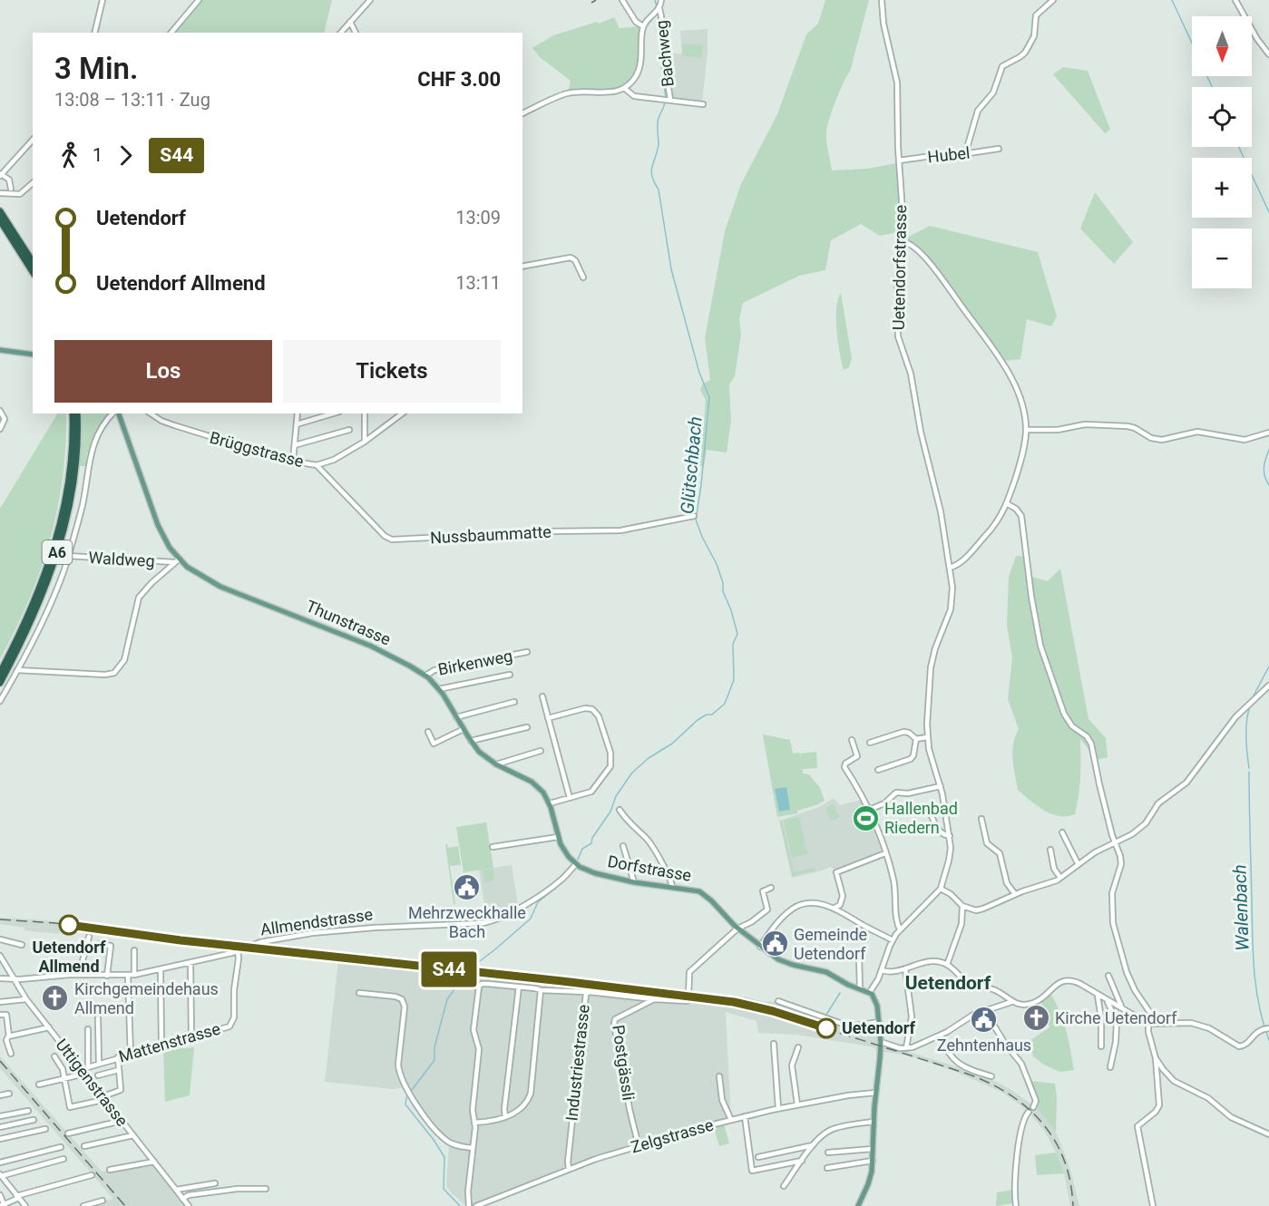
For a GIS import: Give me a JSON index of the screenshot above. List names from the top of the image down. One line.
{"streets":{"highway":["A6"],"main road":["Thunstrasse","Dorfstrasse"],"street":["Bachweg","Hubel","Uetendorfstrasse","Brüggstrasse","Nussbaummatte","Waldweg","Birkenweg","Allmendstrasse","Mattenstrasse","Industriestrasse","Postgässli","Uttigenstrasse","Zelgstrasse"]},"crossings":[["Hubel","Uetendorfstrasse"],["Brüggstrasse","Nussbaummatte"],["Waldweg","Thunstrasse"],["Thunstrasse","Birkenweg"],["Thunstrasse","Dorfstrasse"],["Thunstrasse","Allmendstrasse"],["Dorfstrasse","Allmendstrasse"],["Allmendstrasse","Mattenstrasse"],["Allmendstrasse","Uttigenstrasse"],["Mattenstrasse","Uttigenstrasse"],["Industriestrasse","Postgässli"],["Industriestrasse","Zelgstrasse"],["Postgässli","Zelgstrasse"]],"districts":["Uetendorf"],"water":["Glütschbach","Walenbach"],"places":{"sports":["Hallenbad Riedern"],"public building":["Mehrzweckhalle Bach","Gemeinde Uetendorf","Zehntenhaus"],"other":["Uetendorf Allmend","Uetendorf"],"church":["Kirchgemeindehaus Allmend","Kirche Uetendorf"]},"north":"bottom","page":{"on_map":"S44","map_buttons":["+","−"],"heading":["3 Min.","13:08 – 13:11 · Zug","CHF 3.00"],"legs":["1","S44"],"list":[{"name":"Uetendorf","value":"13:09"},{"name":"Uetendorf Allmend","value":"13:11"}],"buttons":["Los","Tickets"]}}
